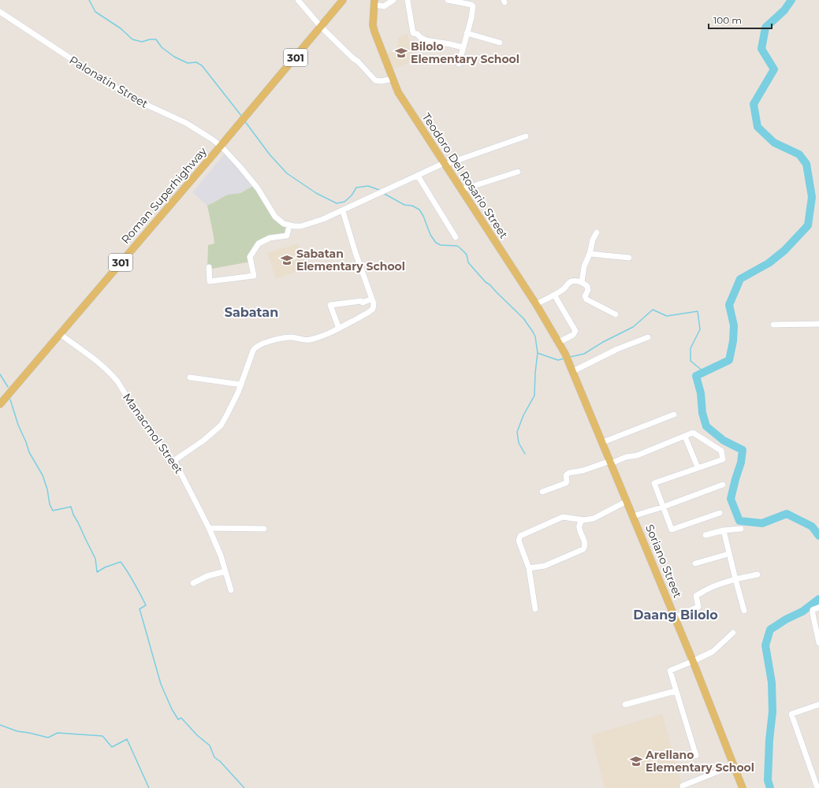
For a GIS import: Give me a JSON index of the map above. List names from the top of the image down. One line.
{"streets":{"main road":["301","Teodoro Del Rosario Street","Roman Superhighway","Soriano Street"],"street":["Palonatin Street","Manacmol Street"]},"crossings":[["Palonatin Street","Roman Superhighway"],["Teodoro Del Rosario Street","Soriano Street"],["Roman Superhighway","Manacmol Street"]],"districts":["Sabatan","Daang Bilolo"],"places":{"school or university":["Bilolo Elementary School","Sabatan Elementary School","Arellano Elementary School"]},"scale_bar":"100 m"}
